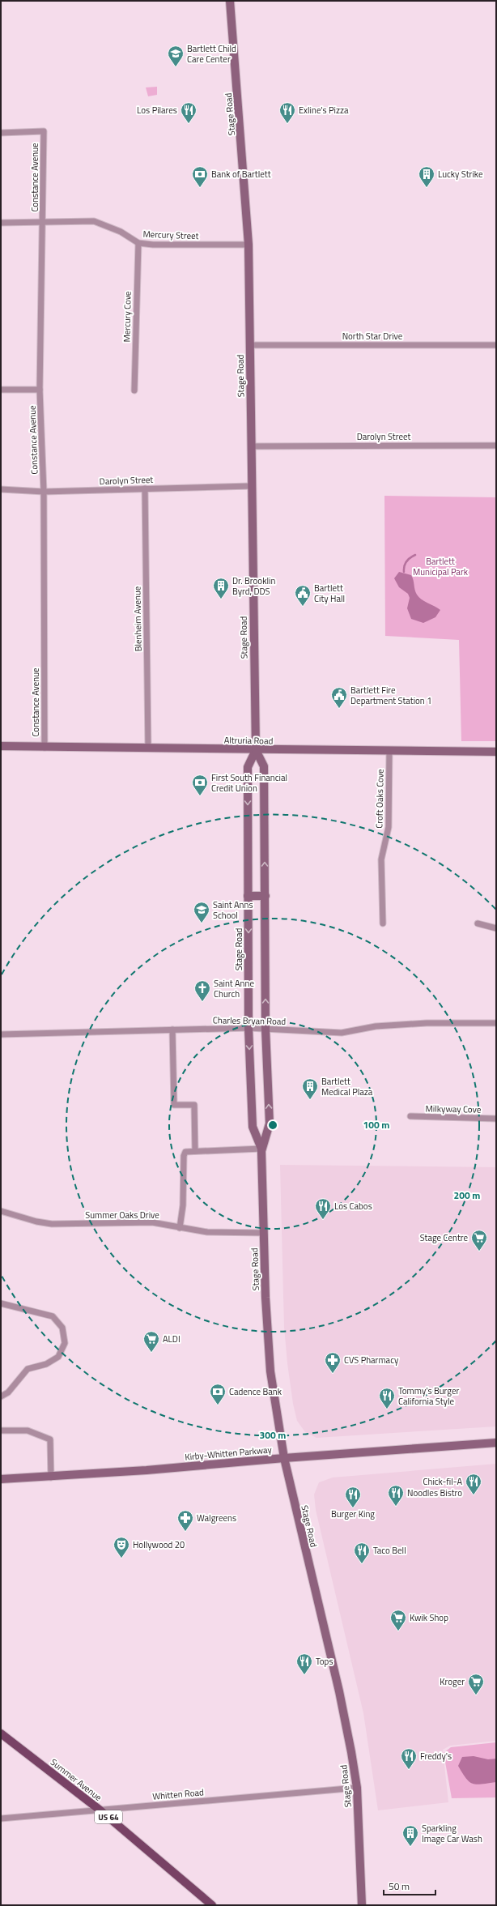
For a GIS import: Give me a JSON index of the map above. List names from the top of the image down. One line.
{"streets":{"main road":["Stage Road","Altruria Road","Kirby-Whitten Parkway","Summer Avenue","US 64"],"street":["Constance Avenue","Mercury Street","Mercury Cove","North Star Drive","Darolyn Street","Blenheim Avenue","Croft Oaks Cove","Charles Bryan Road","Milkyway Cove","Summer Oaks Drive","Whitten Road"]},"crossings":[["Stage Road","Mercury Street"],["Stage Road","North Star Drive"],["Stage Road","Darolyn Street"],["Stage Road","Altruria Road"],["Stage Road","Charles Bryan Road"],["Stage Road","Summer Oaks Drive"],["Stage Road","Kirby-Whitten Parkway"],["Stage Road","Whitten Road"],["Constance Avenue","Mercury Street"],["Constance Avenue","Darolyn Street"],["Constance Avenue","Altruria Road"],["Mercury Street","Mercury Cove"],["Darolyn Street","Blenheim Avenue"],["Blenheim Avenue","Altruria Road"],["Altruria Road","Croft Oaks Cove"],["Summer Avenue","Whitten Road"]],"parks":["Bartlett Municipal Park"],"places":{"school or university":["Bartlett Child Care Center","Saint Anns School"],"restaurant":["Los Pilares","Exline's Pizza","Los Cabos","Tommy’s Burger California Style","Chick-fil-A","Noodles Bistro","Burger King","Taco Bell","Tops","Freddy's"],"bank":["Bank of Bartlett","First South Financial Credit Union","Cadence Bank"],"building":["Lucky Strike","Dr. Brooklin Byrd, DDS","Bartlett Medical Plaza","Sparkling Image Car Wash"],"public building":["Bartlett City Hall","Bartlett Fire Department Station 1"],"church":["Saint Anne Church"],"supermarket":["Stage Centre","ALDI","Kwik Shop","Kroger"],"pharmacy":["CVS Pharmacy","Walgreens"],"theatre":["Hollywood 20"]},"scale_bar":"50 m","rings":["100 m","200 m","300 m"]}
